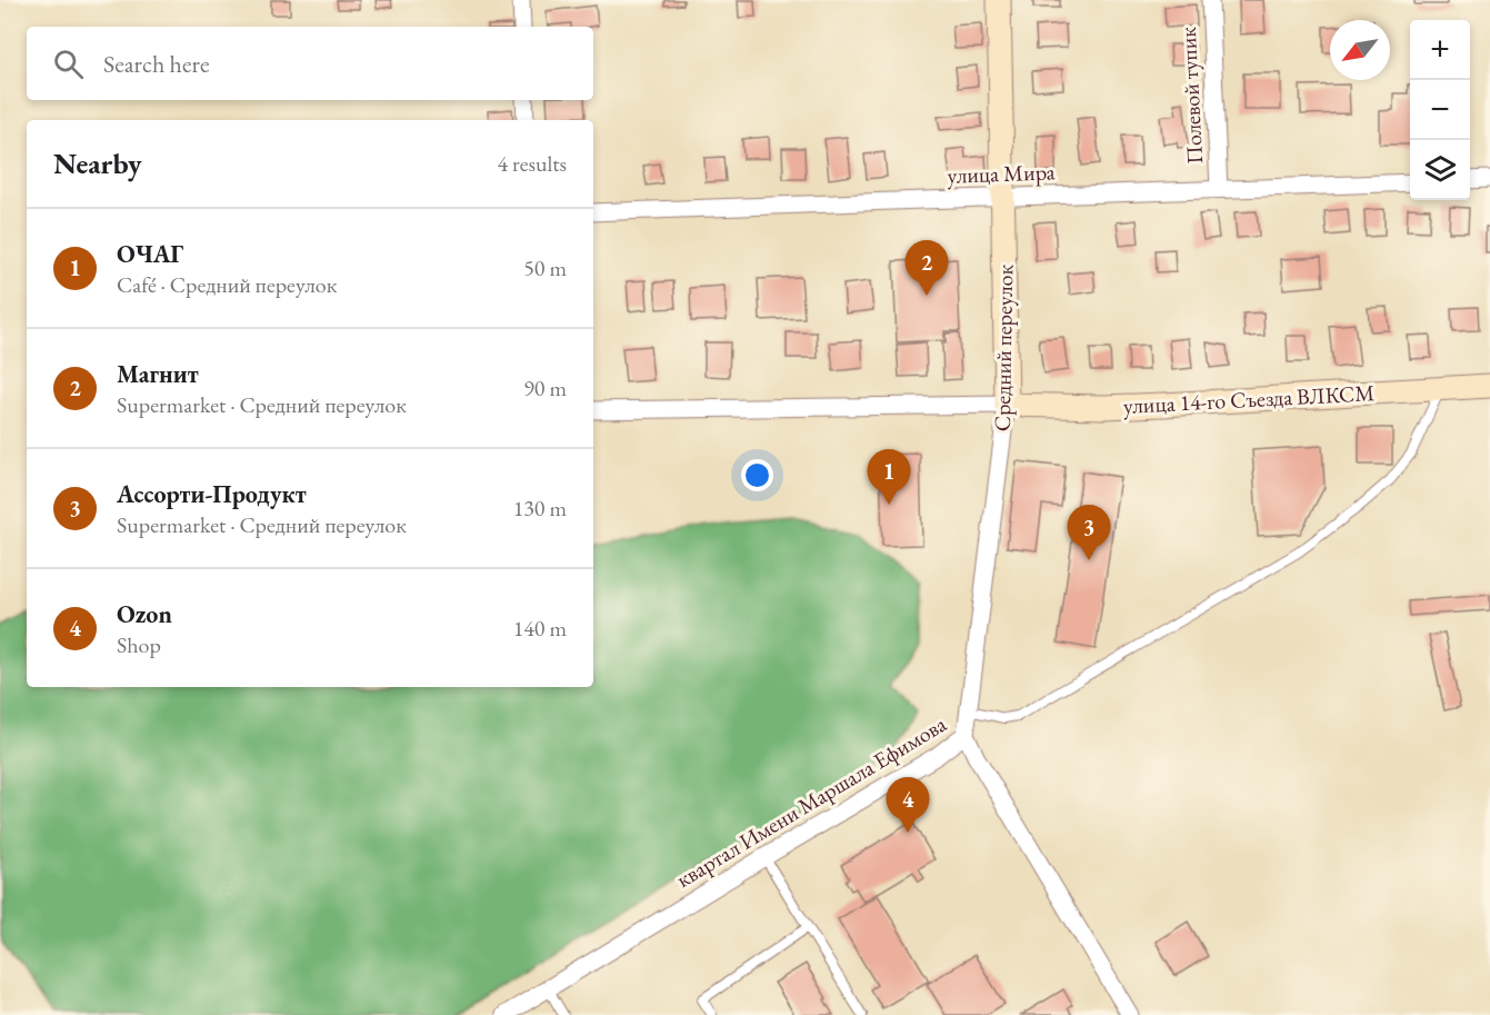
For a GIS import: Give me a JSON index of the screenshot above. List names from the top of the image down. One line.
{"streets":{"street":["Полевой тупик","улица Мира","Средний переулок","улица 14-го Съезда ВЛКСМ","квартал Имени Маршала Ефимова"]},"crossings":[["Полевой тупик","улица Мира"],["улица Мира","Средний переулок"],["Средний переулок","улица 14-го Съезда ВЛКСМ"],["Средний переулок","квартал Имени Маршала Ефимова"]],"north":"bottom left","page":{"map_buttons":["+","−"],"search":"Search here","heading":["Nearby","4 results"],"list":[{"mark":"1","name":"ОЧАГ","note":"Café · Средний переулок","value":"50 m"},{"mark":"2","name":"Магнит","note":"Supermarket · Средний переулок","value":"90 m"},{"mark":"3","name":"Ассорти-Продукт","note":"Supermarket · Средний переулок","value":"130 m"},{"mark":"4","name":"Ozon","note":"Shop","value":"140 m"}],"pins":["2","1","3","4"]}}
